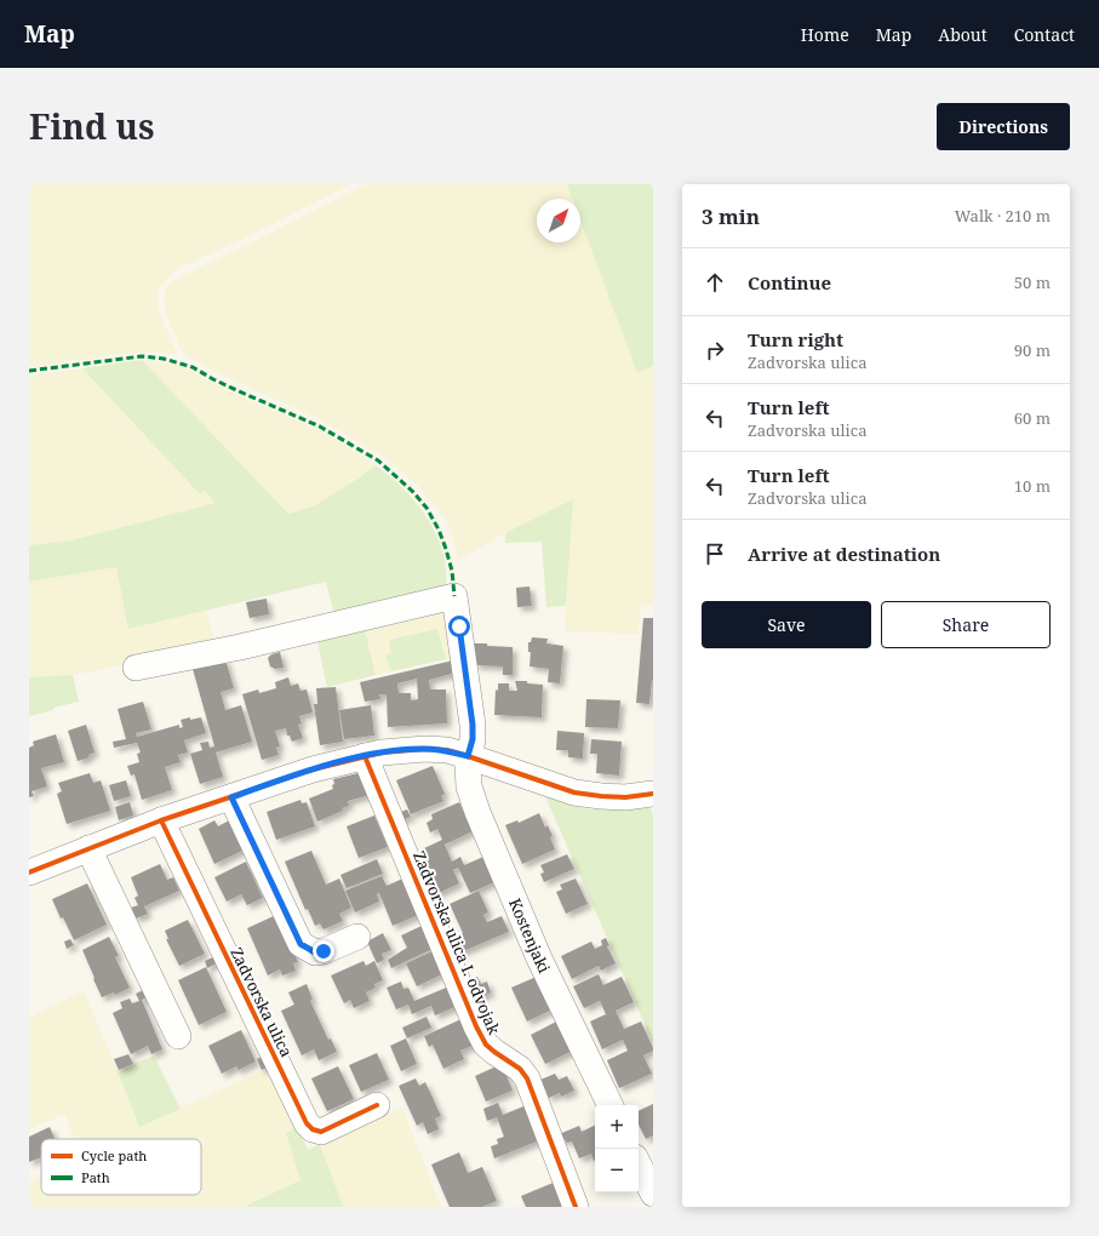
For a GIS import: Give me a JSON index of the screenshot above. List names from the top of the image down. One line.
{"streets":{"street":["Kostenjaki","Zadvorska ulica I. odvojak","Zadvorska ulica"]},"legend":["Cycle path","Path"],"north":"top right","page":{"header":"Map","nav":["Home","Map","About","Contact"],"title":"Find us","buttons":["Directions",["Save","Share"]],"heading":["3 min","Walk · 210 m"],"list":[["Continue","50 m"],["Turn right","Zadvorska ulica","90 m"],["Turn left","Zadvorska ulica","60 m"],["Turn left","Zadvorska ulica","10 m"],"Arrive at destination"],"map_buttons":["+","−"]}}
